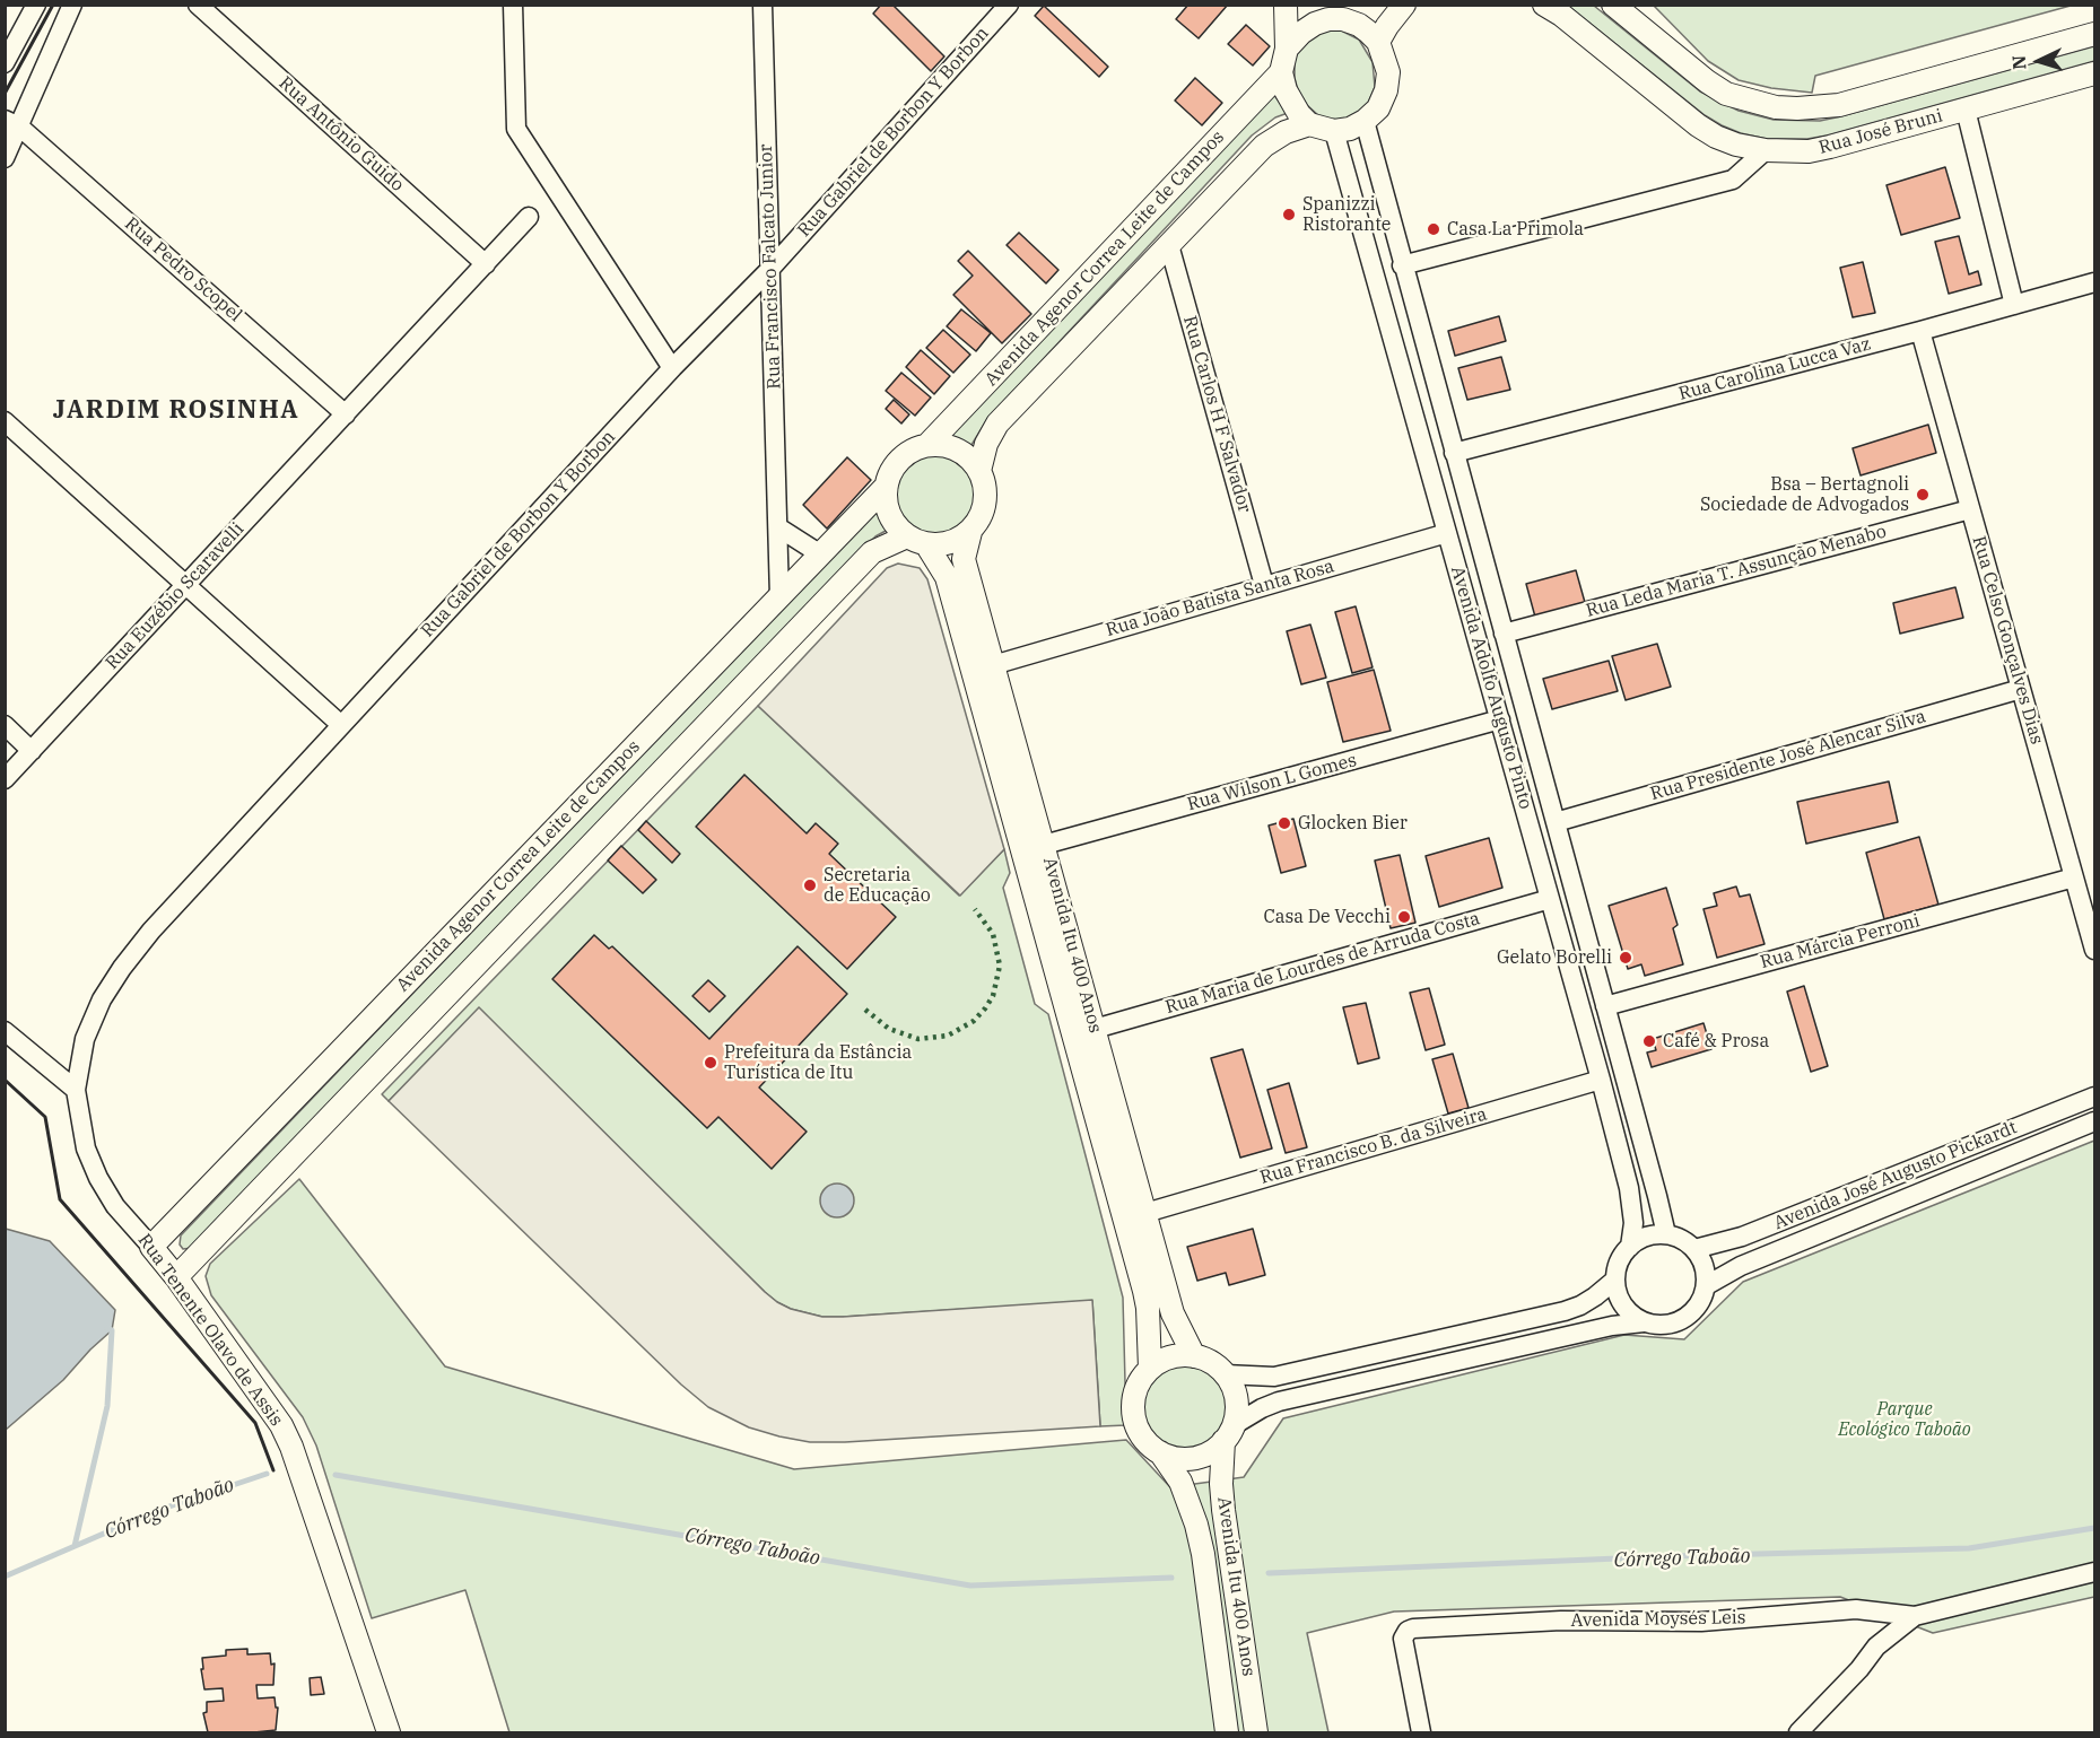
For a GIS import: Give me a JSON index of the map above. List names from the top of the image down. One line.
{"streets":{"street":["Rua Gabriel de Borbon Y Borbon","Rua José Bruni","Rua Antônio Guido","Avenida Agenor Correa Leite de Campos","Rua Francisco Falcato Junior","Rua Pedro Scopel","Rua Carolina Lucca Vaz","Rua Carlos H F Salvador","Rua Leda Maria T. Assunção Menabo","Rua Euzébio Scaravelli","Rua João Batista Santa Rosa","Rua Celso Gonçalves Dias","Avenida Adolfo Augusto Pinto","Rua Presidente José Alencar Silva","Rua Wilson L Gomes","Rua Márcia Perroni","Avenida Itu 400 Anos","Rua Maria de Lourdes de Arruda Costa","Rua Francisco B. da Silveira","Avenida José Augusto Pickardt","Rua Tenente Olavo de Assis","Avenida Moysés Leis"]},"crossings":[["Rua Gabriel de Borbon Y Borbon","Rua Francisco Falcato Junior"],["Rua Gabriel de Borbon Y Borbon","Rua Tenente Olavo de Assis"],["Rua Antônio Guido","Rua Euzébio Scaravelli"],["Avenida Agenor Correa Leite de Campos","Rua Francisco Falcato Junior"],["Avenida Agenor Correa Leite de Campos","Rua Carlos H F Salvador"],["Avenida Agenor Correa Leite de Campos","Avenida Adolfo Augusto Pinto"],["Avenida Agenor Correa Leite de Campos","Avenida Itu 400 Anos"],["Avenida Agenor Correa Leite de Campos","Rua Tenente Olavo de Assis"],["Rua Pedro Scopel","Rua Euzébio Scaravelli"],["Rua Carolina Lucca Vaz","Rua Celso Gonçalves Dias"],["Rua Carolina Lucca Vaz","Avenida Adolfo Augusto Pinto"],["Rua Carlos H F Salvador","Rua João Batista Santa Rosa"],["Rua Leda Maria T. Assunção Menabo","Rua Celso Gonçalves Dias"],["Rua Leda Maria T. Assunção Menabo","Avenida Adolfo Augusto Pinto"],["Rua João Batista Santa Rosa","Avenida Adolfo Augusto Pinto"],["Rua João Batista Santa Rosa","Avenida Itu 400 Anos"],["Rua Celso Gonçalves Dias","Rua Presidente José Alencar Silva"],["Rua Celso Gonçalves Dias","Rua Márcia Perroni"],["Avenida Adolfo Augusto Pinto","Rua Presidente José Alencar Silva"],["Avenida Adolfo Augusto Pinto","Rua Wilson L Gomes"],["Avenida Adolfo Augusto Pinto","Rua Márcia Perroni"],["Avenida Adolfo Augusto Pinto","Rua Maria de Lourdes de Arruda Costa"],["Avenida Adolfo Augusto Pinto","Rua Francisco B. da Silveira"],["Avenida Adolfo Augusto Pinto","Avenida José Augusto Pickardt"],["Rua Wilson L Gomes","Avenida Itu 400 Anos"],["Avenida Itu 400 Anos","Rua Maria de Lourdes de Arruda Costa"],["Avenida Itu 400 Anos","Rua Francisco B. da Silveira"]],"districts":["JARDIM ROSINHA"],"water":["Córrego Taboão"],"parks":["Parque Ecológico Taboão"],"places":["Spanizzi Ristorante","Casa La Primola","Bsa – Bertagnoli Sociedade de Advogados","Glocken Bier","Secretaria de Educação","Casa De Vecchi","Gelato Borelli","Café & Prosa","Prefeitura da Estância Turística de Itu"],"north":"left"}
